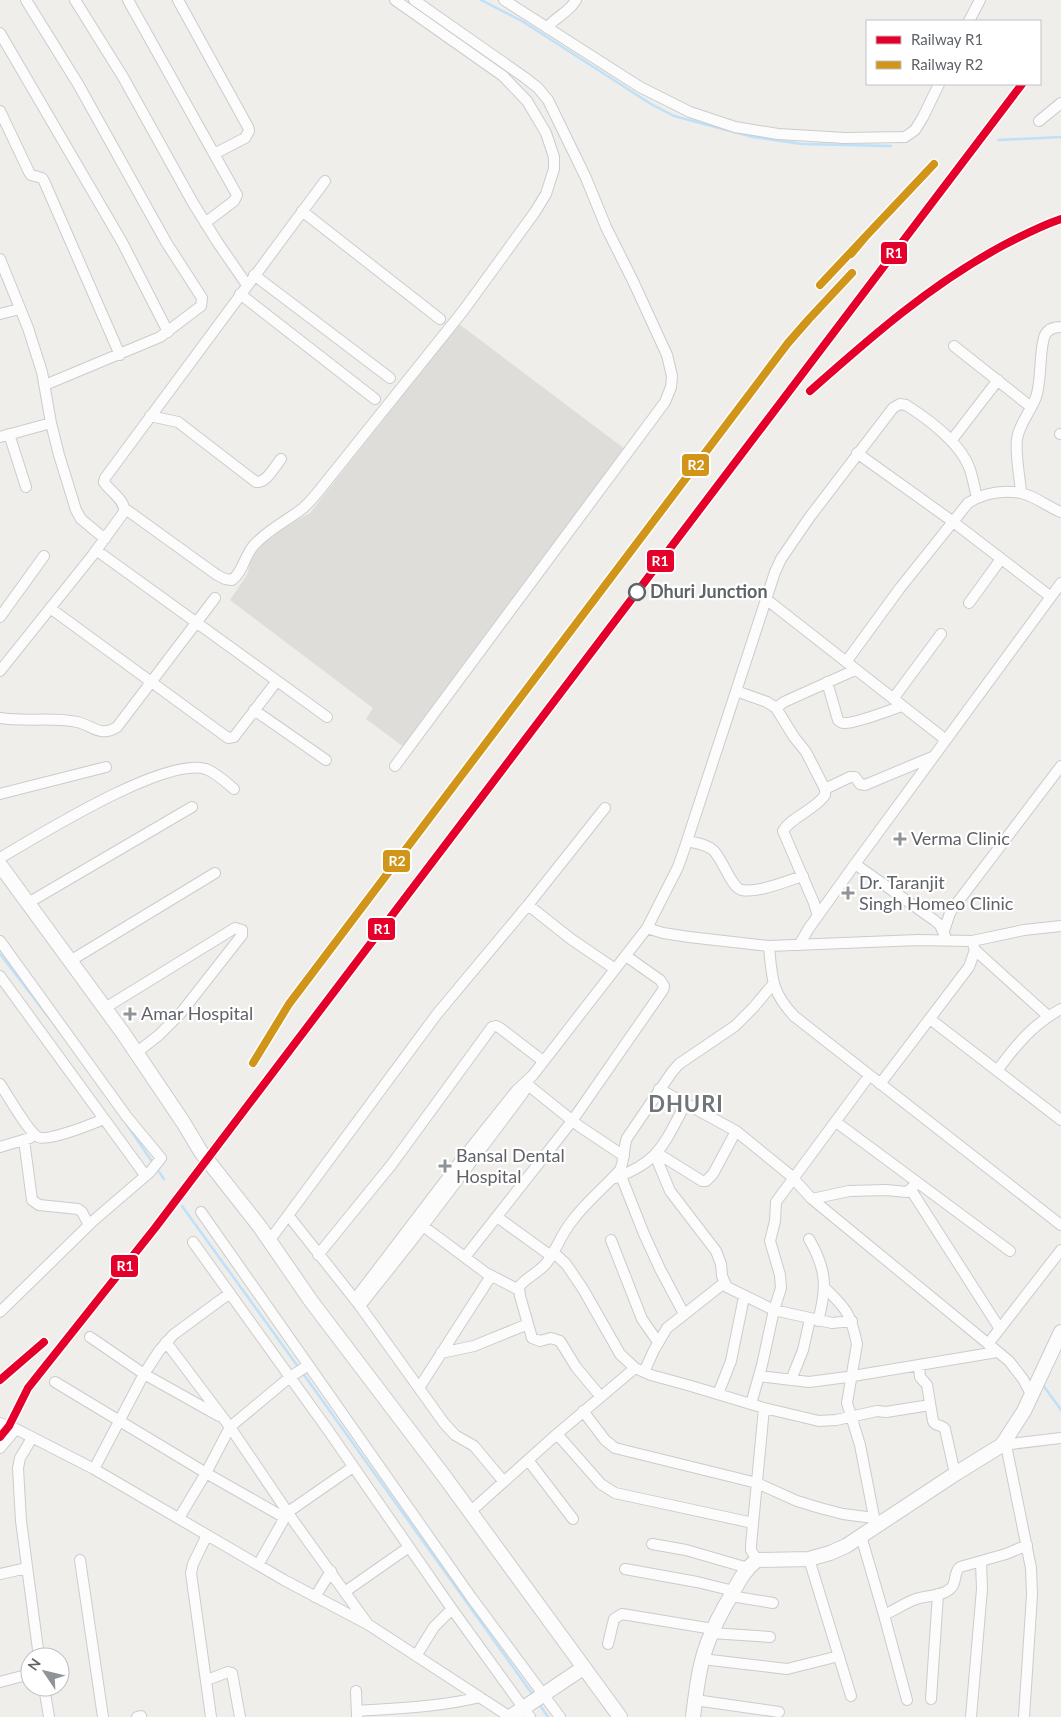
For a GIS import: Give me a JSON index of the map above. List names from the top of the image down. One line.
{"districts":["DHURI"],"places":{"other":["Dhuri Junction"],"health":["Verma Clinic","Dr. Taranjit Singh Homeo Clinic","Amar Hospital","Bansal Dental Hospital"]},"lines":["rail line R1","rail line R2"],"legend":["Railway R1","Railway R2"],"north":"top left"}
